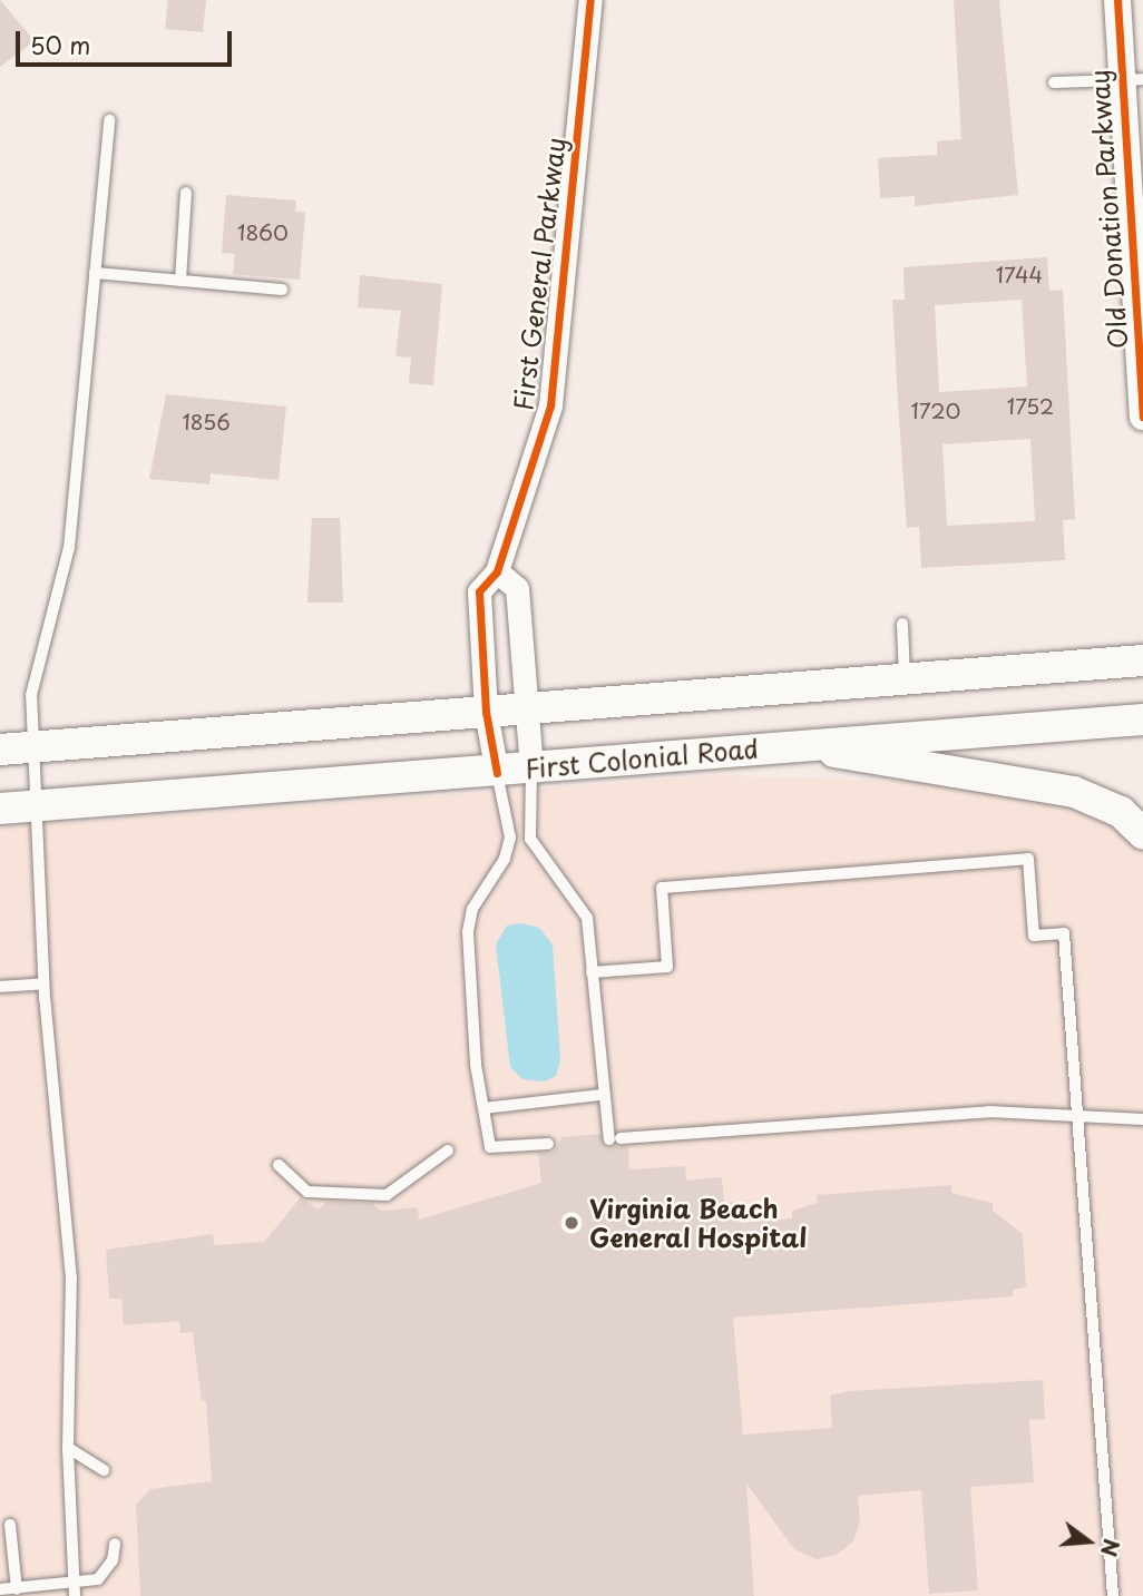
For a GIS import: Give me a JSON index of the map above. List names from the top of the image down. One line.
{"streets":{"main road":["First Colonial Road"],"street":["Old Donation Parkway","First General Parkway"]},"crossings":[["First General Parkway","First Colonial Road"]],"places":["Virginia Beach General Hospital"],"house_numbers":["1860","1744","1752","1720","1856"],"scale_bar":"50 m","north":"right"}
